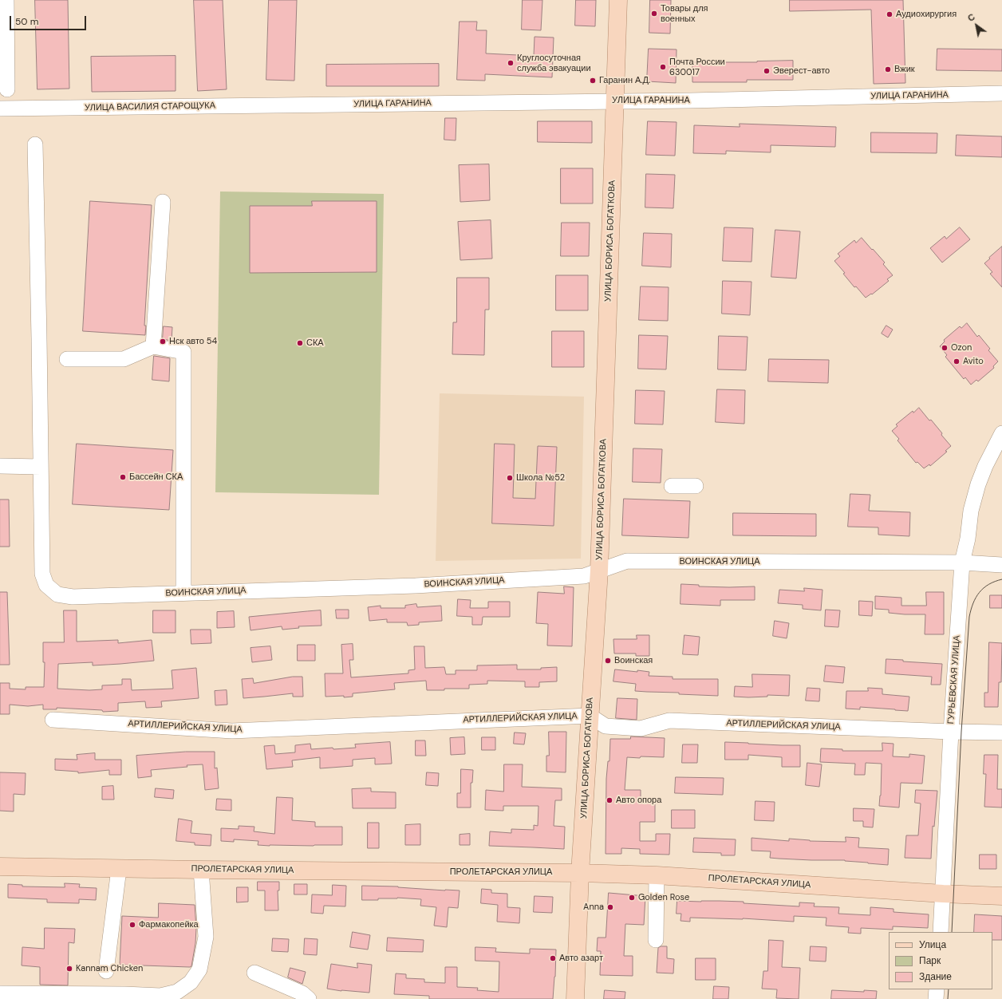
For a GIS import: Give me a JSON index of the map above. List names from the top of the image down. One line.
{"streets":{"main road":["УЛИЦА БОРИСА БОГАТКОВА","ПРОЛЕТАРСКАЯ УЛИЦА"],"street":["УЛИЦА ГАРАНИНА","УЛИЦА ВАСИЛИЯ СТАРОЩУКА","ВОИНСКАЯ УЛИЦА","ГУРЬЕВСКАЯ УЛИЦА","АРТИЛЛЕРИЙСКАЯ УЛИЦА"]},"crossings":[["УЛИЦА ГАРАНИНА","УЛИЦА ВАСИЛИЯ СТАРОЩУКА"],["УЛИЦА ГАРАНИНА","УЛИЦА БОРИСА БОГАТКОВА"],["УЛИЦА БОРИСА БОГАТКОВА","ВОИНСКАЯ УЛИЦА"],["УЛИЦА БОРИСА БОГАТКОВА","АРТИЛЛЕРИЙСКАЯ УЛИЦА"],["УЛИЦА БОРИСА БОГАТКОВА","ПРОЛЕТАРСКАЯ УЛИЦА"],["ВОИНСКАЯ УЛИЦА","ГУРЬЕВСКАЯ УЛИЦА"],["ГУРЬЕВСКАЯ УЛИЦА","АРТИЛЛЕРИЙСКАЯ УЛИЦА"],["ГУРЬЕВСКАЯ УЛИЦА","ПРОЛЕТАРСКАЯ УЛИЦА"]],"places":["Товары для военных","Аудиохирургия","Круглосуточная служба эвакуации","Почта России 630017","Вжик","Эверест-авто","Гаранин А.Д.","Нск авто 54","СКА","Ozon","Avito","Бассейн СКА","Школа №52","Воинская","Авто опора","Golden Rose","Anna","Фармакопейка","Авто азарт","Kannam Chicken"],"legend":["Улица","Парк","Здание"],"scale_bar":"50 m","north":"top left"}
